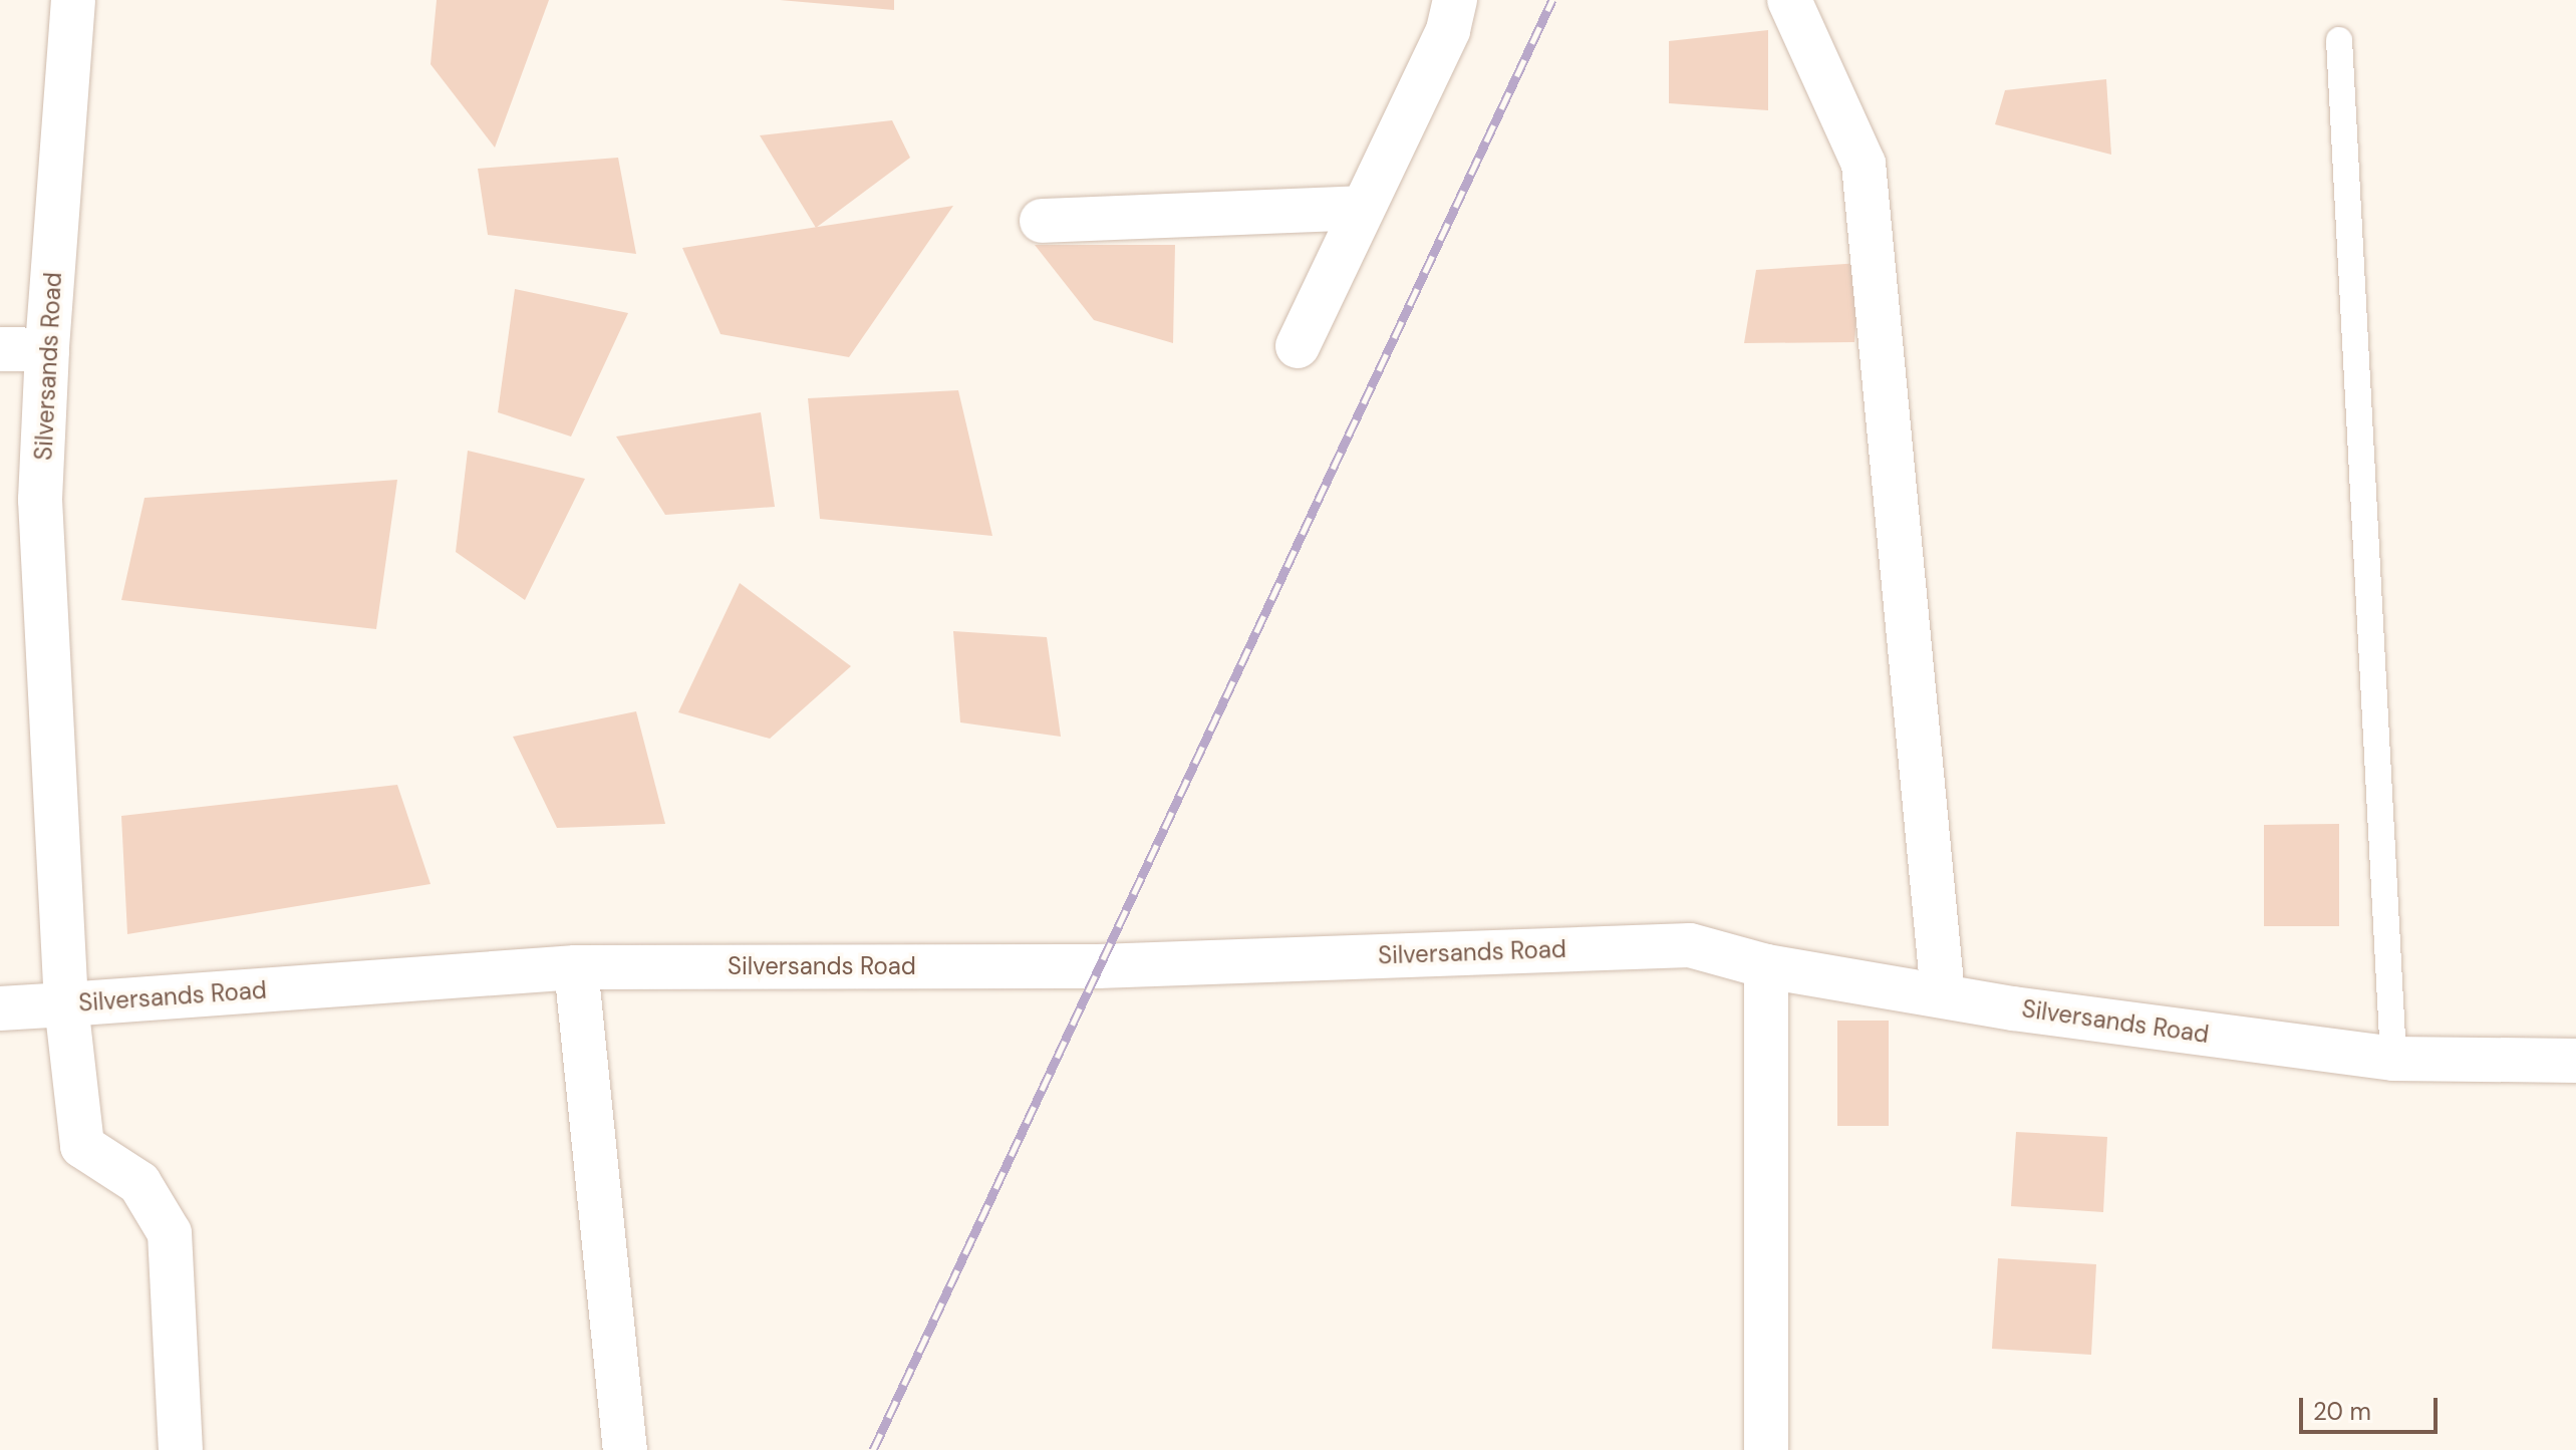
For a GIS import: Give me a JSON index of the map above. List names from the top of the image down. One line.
{"streets":{"street":["Silversands Road"]},"scale_bar":"20 m"}
